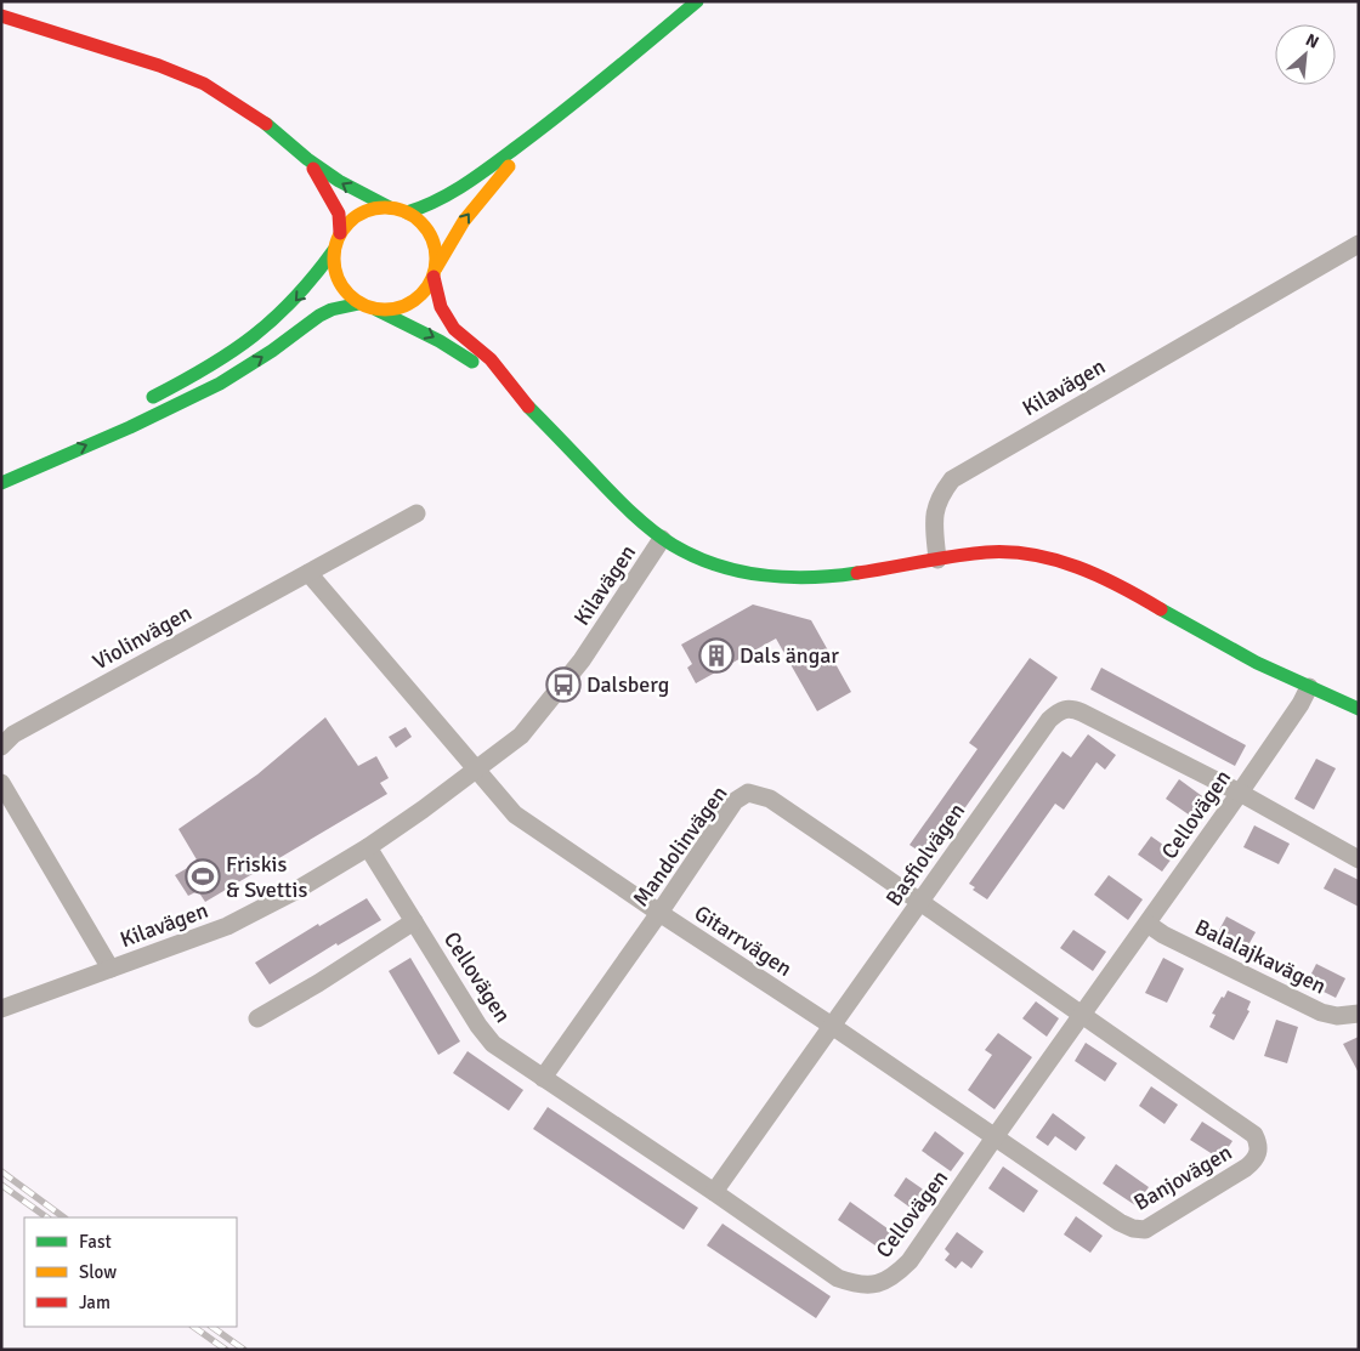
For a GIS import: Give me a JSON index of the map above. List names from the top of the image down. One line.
{"streets":{"street":["Kilavägen","Violinvägen","Cellovägen","Mandolinvägen","Basfiolvägen","Gitarrvägen","Balalajkavägen","Banjovägen"]},"crossings":[["Kilavägen","Cellovägen"],["Kilavägen","Gitarrvägen"],["Cellovägen","Mandolinvägen"],["Cellovägen","Basfiolvägen"],["Cellovägen","Gitarrvägen"],["Cellovägen","Balalajkavägen"],["Cellovägen","Banjovägen"],["Mandolinvägen","Basfiolvägen"],["Mandolinvägen","Gitarrvägen"],["Mandolinvägen","Banjovägen"],["Basfiolvägen","Gitarrvägen"],["Gitarrvägen","Banjovägen"]],"places":{"building":["Dals ängar"],"bus stop":["Dalsberg"],"sports":["Friskis & Svettis"]},"legend":["Fast","Slow","Jam"],"north":"top right"}
